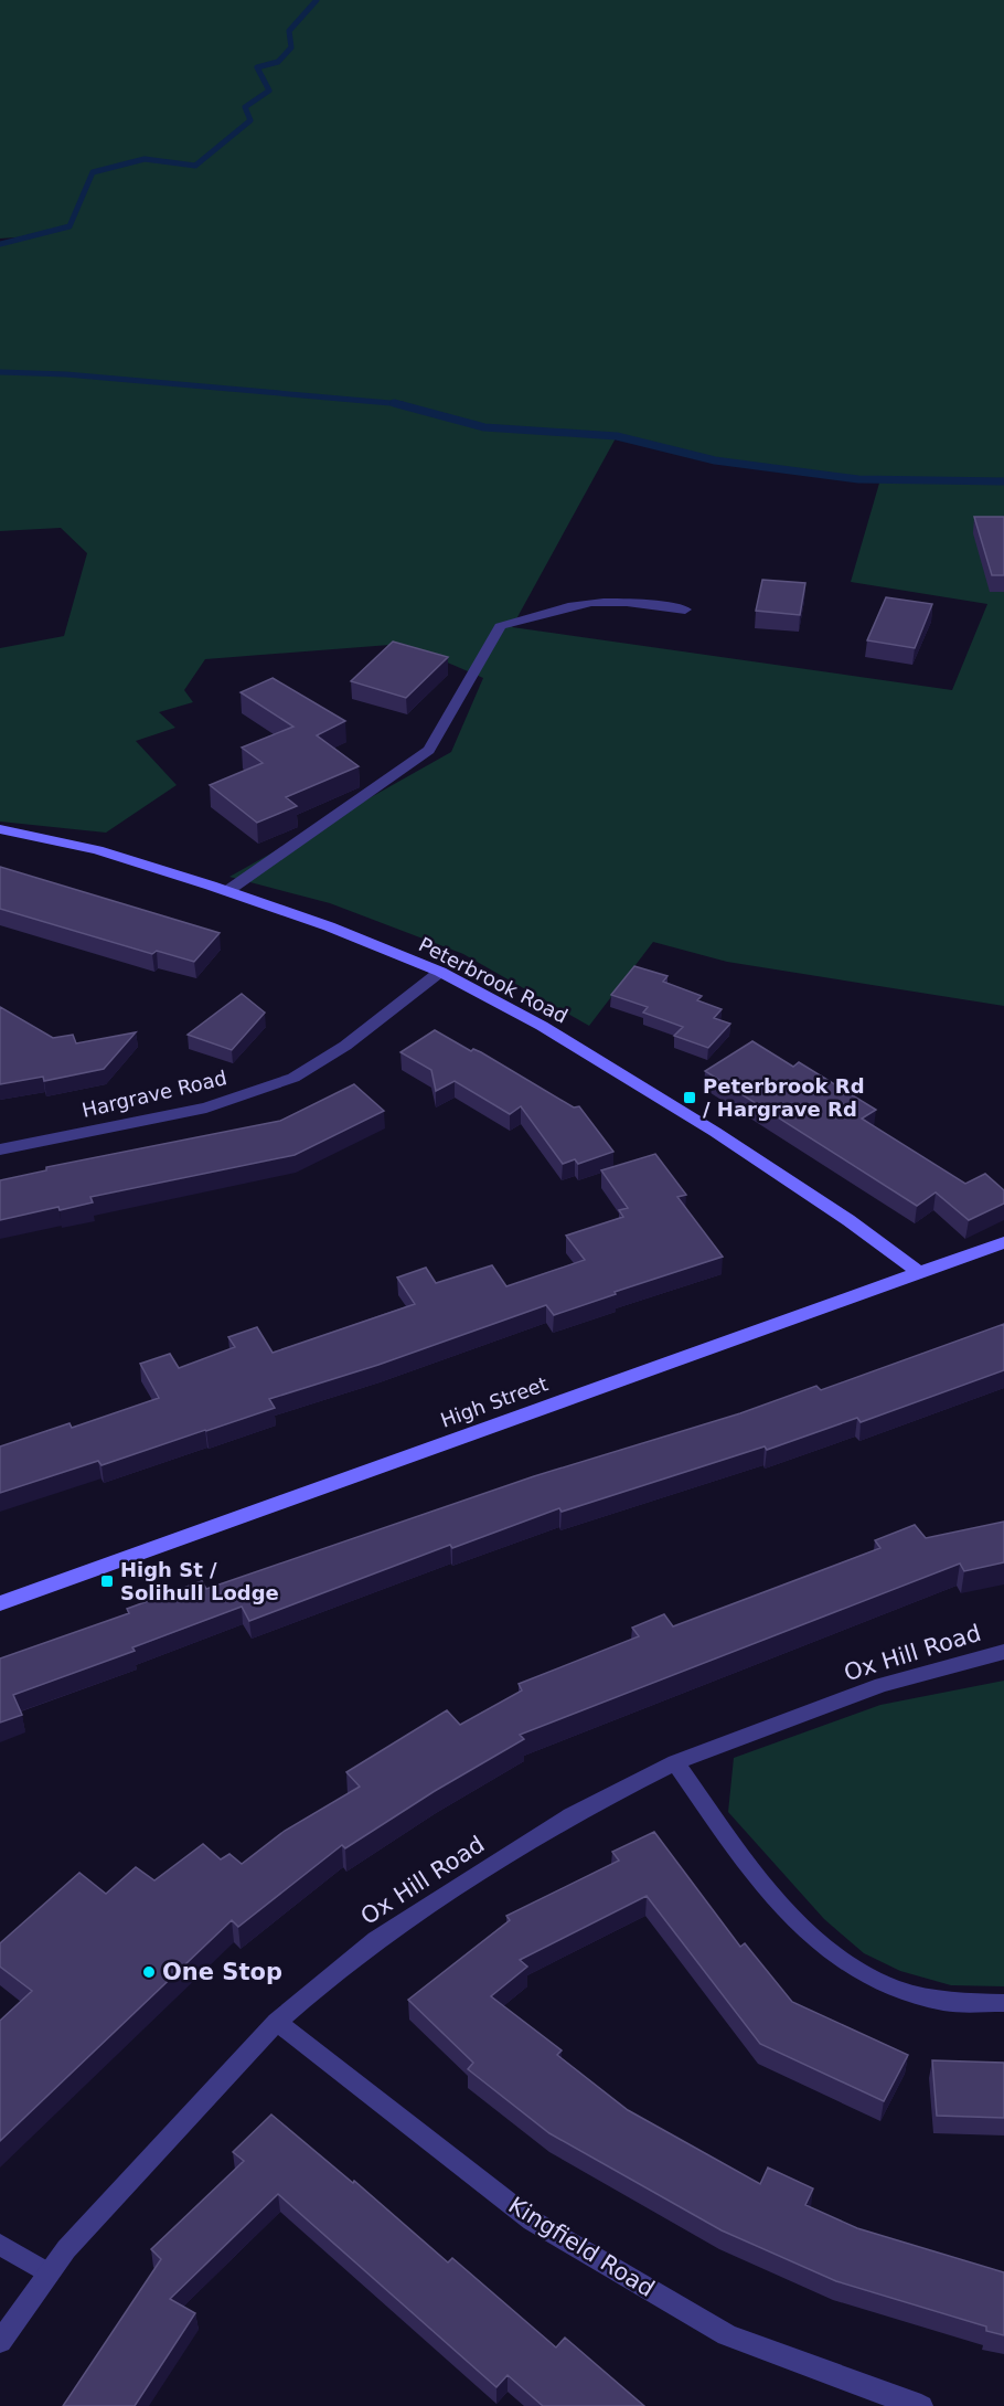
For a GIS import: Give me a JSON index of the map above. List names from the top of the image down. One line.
{"streets":{"street":["Peterbrook Road","Hargrave Road","High Street","Ox Hill Road","Kingfield Road"]},"crossings":[["Peterbrook Road","Hargrave Road"],["Peterbrook Road","High Street"],["Ox Hill Road","Kingfield Road"]],"places":{"transit":["Peterbrook Rd / Hargrave Rd","High St / Solihull Lodge"],"other":["One Stop"]}}
